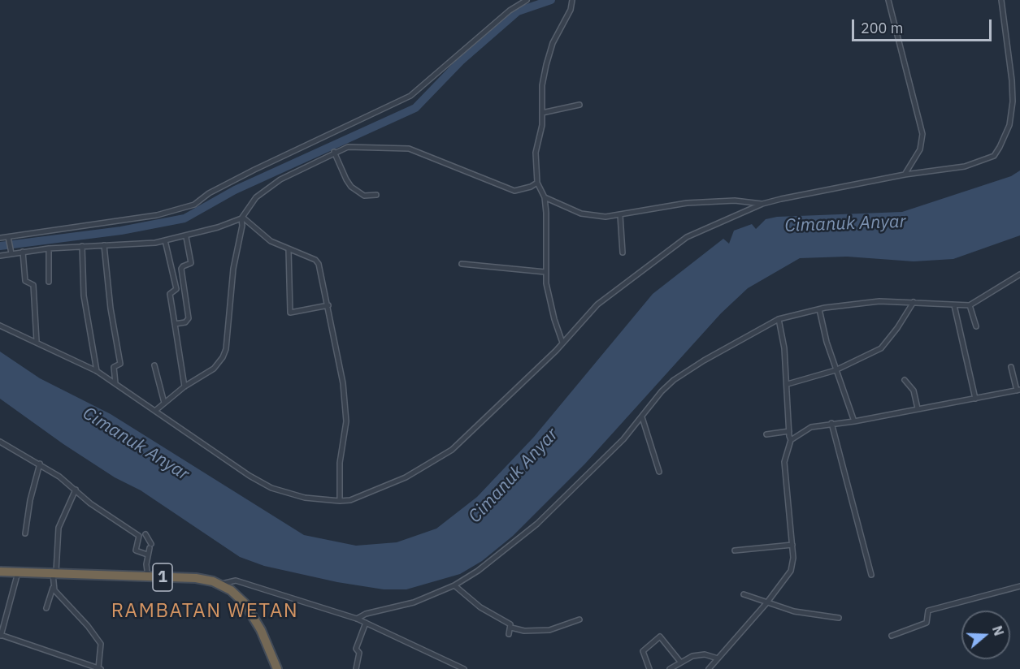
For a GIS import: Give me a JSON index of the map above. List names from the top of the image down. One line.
{"streets":{"highway":["1"]},"districts":["RAMBATAN WETAN"],"water":["Cimanuk Anyar"],"scale_bar":"200 m","north":"right"}
